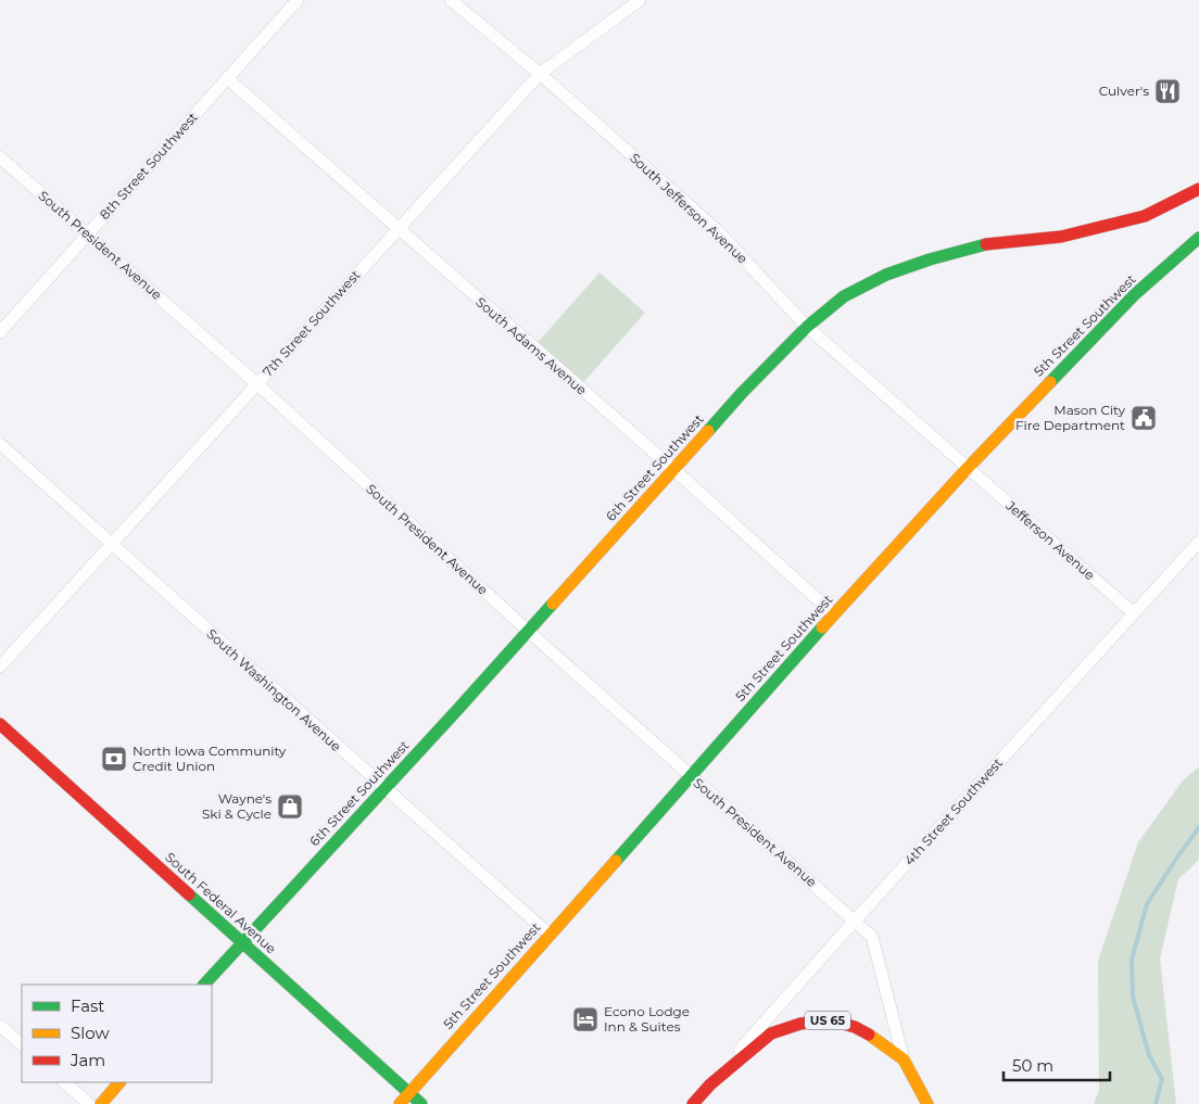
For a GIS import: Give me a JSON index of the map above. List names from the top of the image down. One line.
{"streets":{"main road":["5th Street Southwest","6th Street Southwest","South Federal Avenue","US 65"],"street":["8th Street Southwest","South Jefferson Avenue","South President Avenue","7th Street Southwest","South Adams Avenue","Jefferson Avenue","South Washington Avenue","4th Street Southwest"]},"crossings":[["8th Street Southwest","South President Avenue"],["8th Street Southwest","South Adams Avenue"],["South Jefferson Avenue","7th Street Southwest"],["South Jefferson Avenue","5th Street Southwest"],["South Jefferson Avenue","6th Street Southwest"],["South Jefferson Avenue","Jefferson Avenue"],["South President Avenue","7th Street Southwest"],["South President Avenue","5th Street Southwest"],["South President Avenue","6th Street Southwest"],["South President Avenue","4th Street Southwest"],["7th Street Southwest","South Adams Avenue"],["7th Street Southwest","South Washington Avenue"],["5th Street Southwest","South Adams Avenue"],["5th Street Southwest","Jefferson Avenue"],["5th Street Southwest","South Washington Avenue"],["5th Street Southwest","South Federal Avenue"],["South Adams Avenue","6th Street Southwest"],["6th Street Southwest","South Washington Avenue"],["6th Street Southwest","South Federal Avenue"],["Jefferson Avenue","4th Street Southwest"],["4th Street Southwest","US 65"]],"places":{"restaurant":["Culver's"],"public building":["Mason City Fire Department"],"bank":["North Iowa Community Credit Union"],"shop":["Wayne's Ski & Cycle"],"hotel":["Econo Lodge Inn & Suites"]},"legend":["Fast","Slow","Jam"],"scale_bar":"50 m"}
